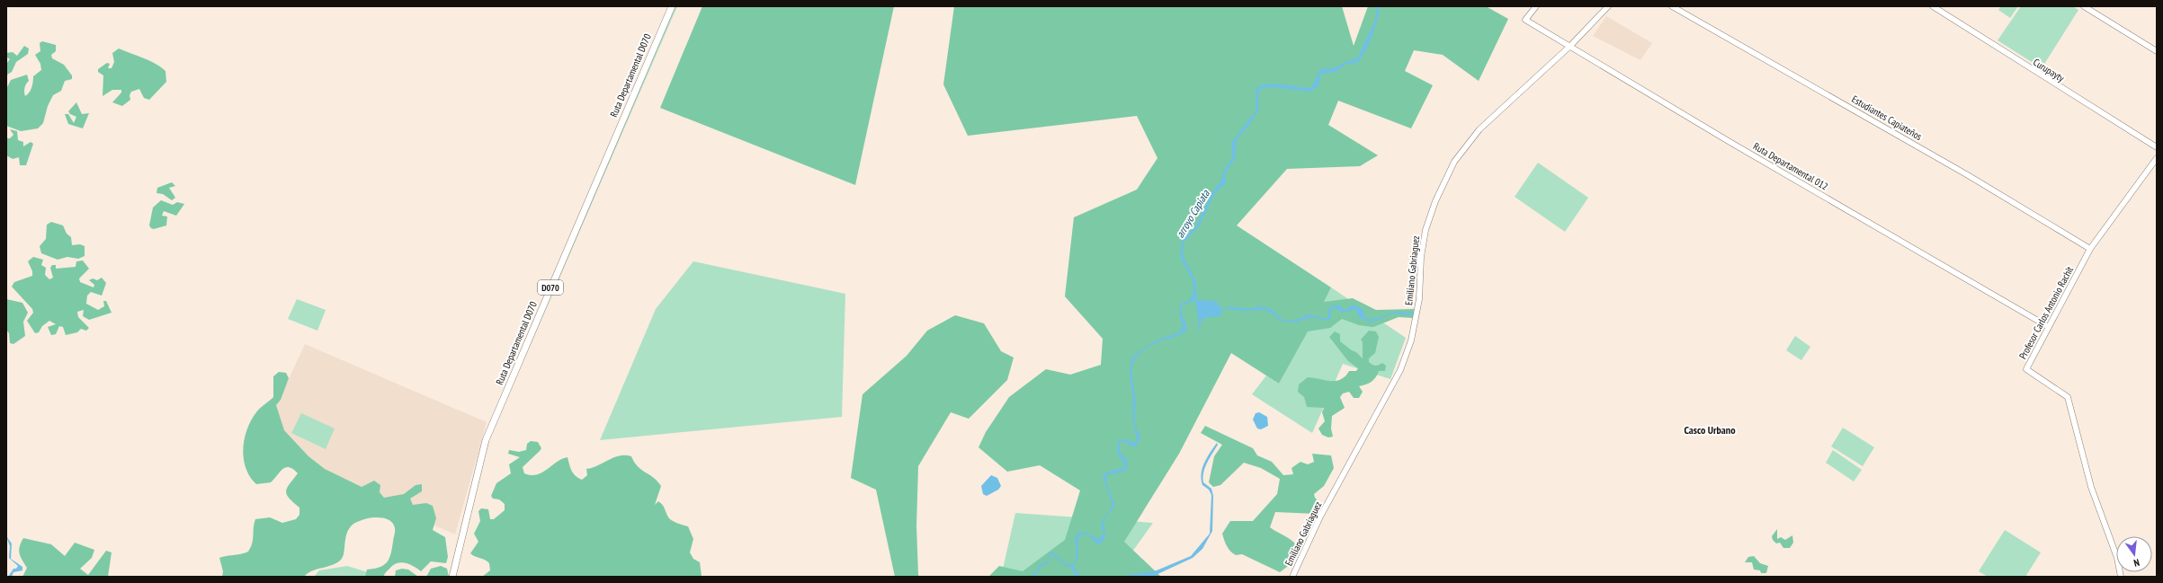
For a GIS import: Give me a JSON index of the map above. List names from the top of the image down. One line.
{"streets":{"main road":["Curupayty","Ruta Departamental D070","Estudiantes Capiateños","Ruta Departamental 012","Emiliano Gabriaguez","D070","Profesor Carlos Antonio Rachit"]},"crossings":[["Estudiantes Capiateños","Profesor Carlos Antonio Rachit"],["Ruta Departamental 012","Emiliano Gabriaguez"],["Ruta Departamental 012","Profesor Carlos Antonio Rachit"]],"districts":["Casco Urbano"],"water":["arroyo Capiata"],"north":"bottom"}
